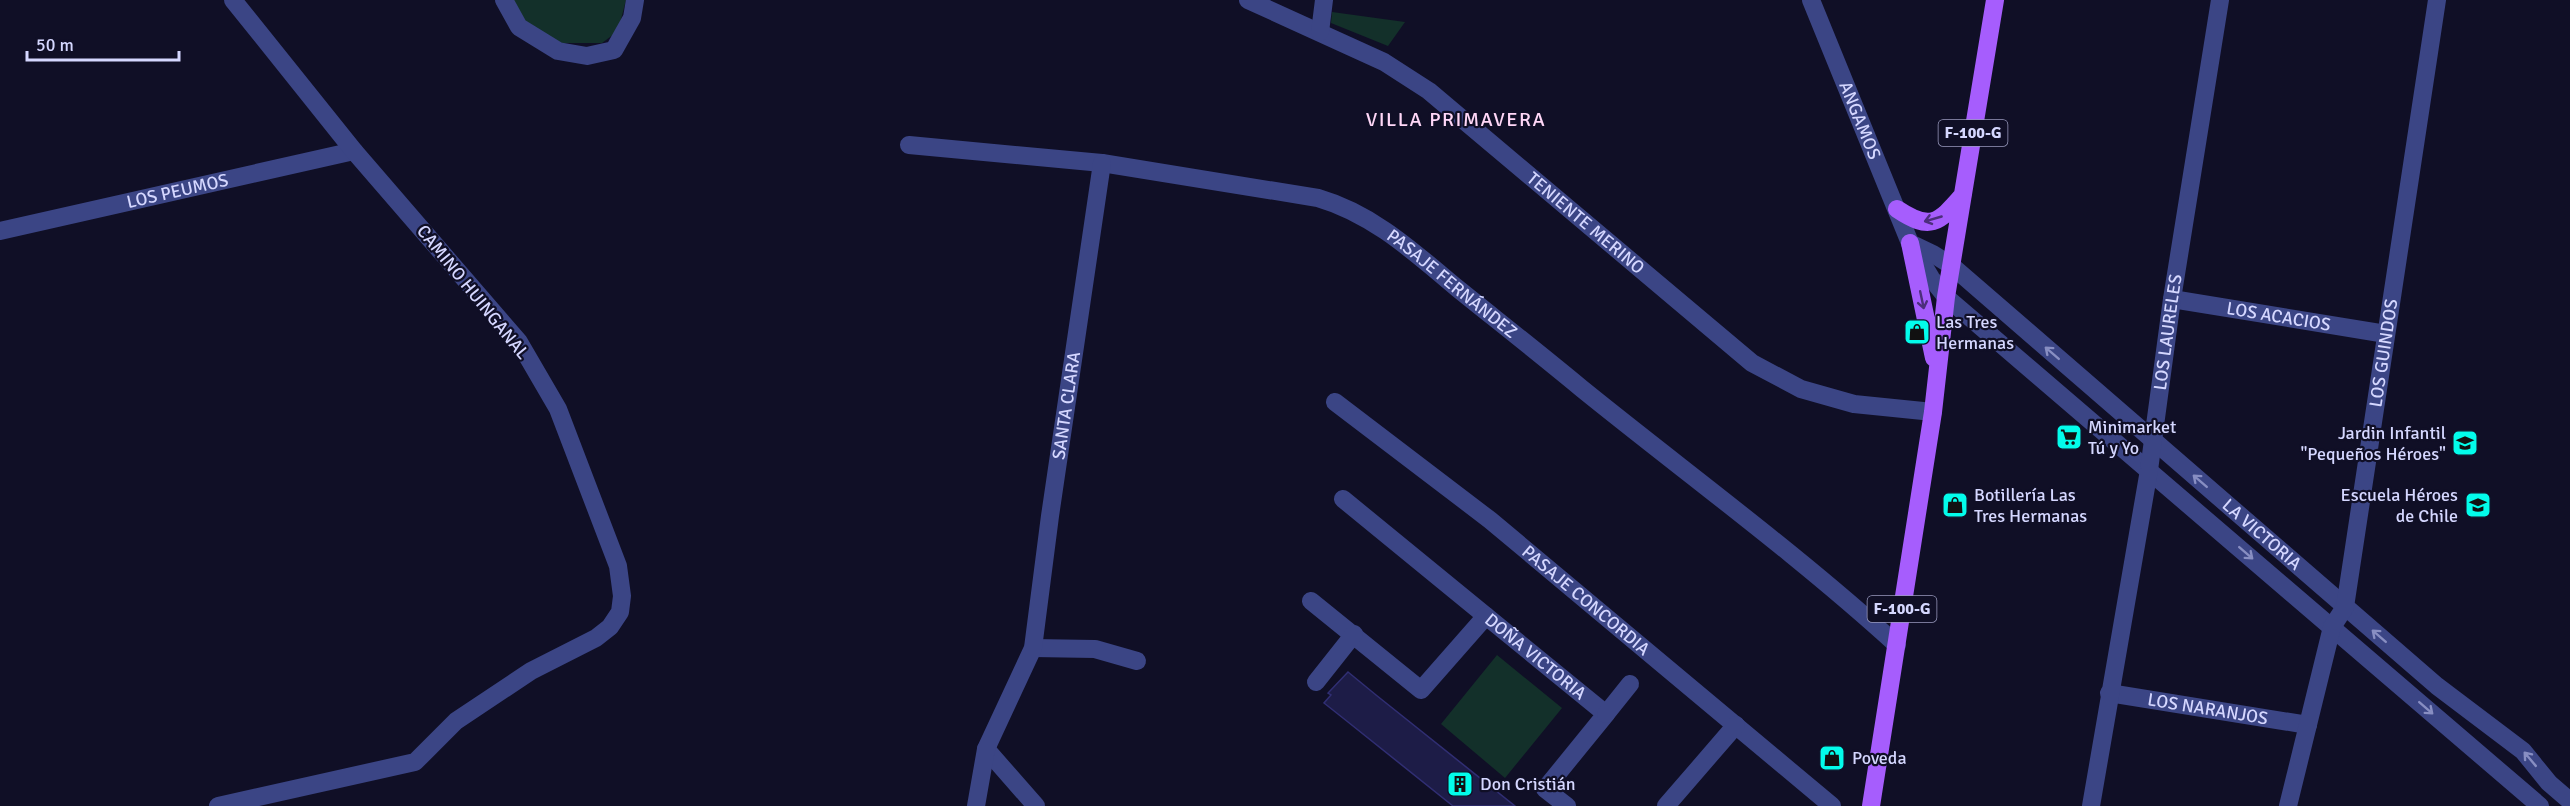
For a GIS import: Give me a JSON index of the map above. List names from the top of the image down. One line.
{"streets":{"main road":["F-100-G"],"street":["ANGAMOS","LOS PEUMOS","TENIENTE MERINO","PASAJE FERNÁNDEZ","CAMINO HUINGANAL","LOS ACACIOS","LOS LAURELES","LOS GUINDOS","SANTA CLARA","LA VICTORIA","PASAJE CONCORDIA","DOÑA VICTORIA","LOS NARANJOS"]},"crossings":[["ANGAMOS","F-100-G"],["ANGAMOS","LA VICTORIA"],["F-100-G","TENIENTE MERINO"],["F-100-G","PASAJE FERNÁNDEZ"],["F-100-G","LA VICTORIA"],["LOS PEUMOS","CAMINO HUINGANAL"],["PASAJE FERNÁNDEZ","SANTA CLARA"],["LOS ACACIOS","LOS LAURELES"],["LOS ACACIOS","LOS GUINDOS"],["LOS LAURELES","LA VICTORIA"],["LOS LAURELES","LOS NARANJOS"],["LOS GUINDOS","LA VICTORIA"],["LOS GUINDOS","LOS NARANJOS"]],"districts":["VILLA PRIMAVERA"],"places":{"shop":["Las Tres Hermanas","Botillería Las Tres Hermanas","Poveda"],"supermarket":["Minimarket Tú y Yo"],"school or university":["Jardin Infantil \"Pequeños Héroes\"","Escuela Héroes de Chile"],"building":["Don Cristián"]},"scale_bar":"50 m"}
